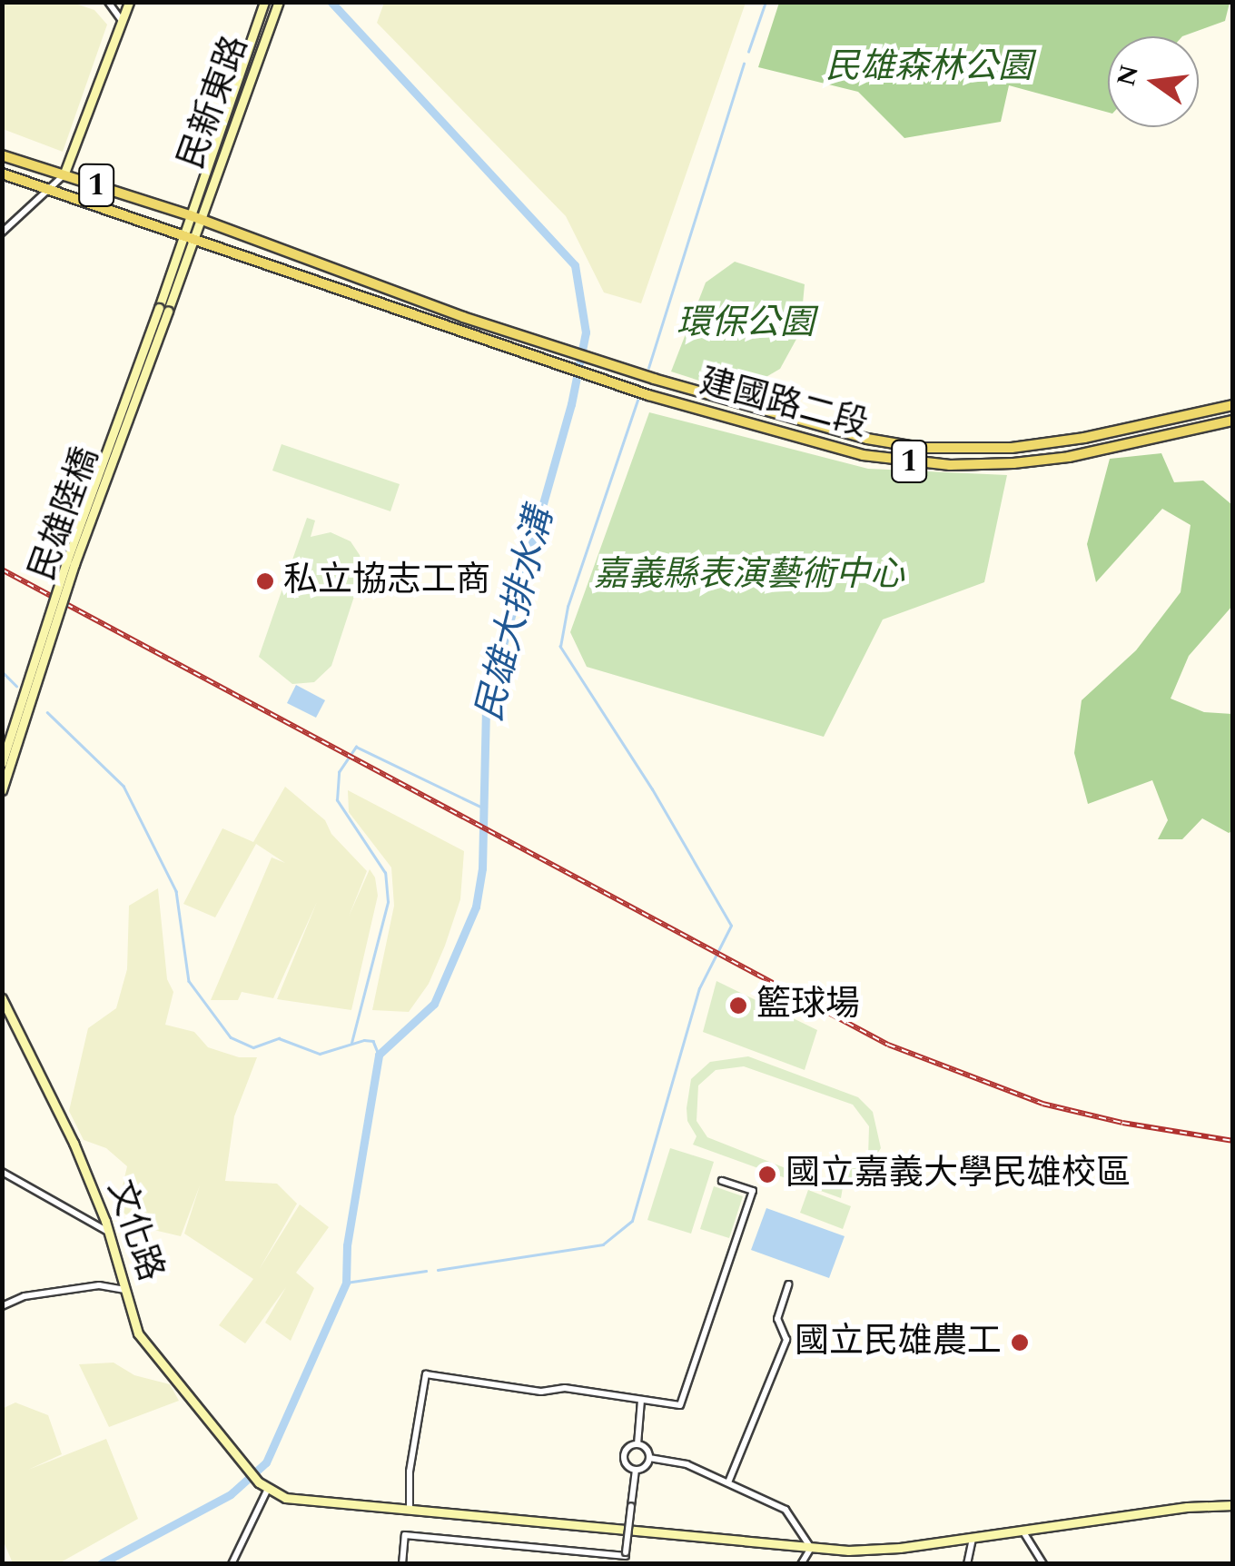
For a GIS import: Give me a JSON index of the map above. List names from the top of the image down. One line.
{"streets":{"main road":["1","建國路二段"],"street":["民新東路","民雄陸橋","文化路"]},"crossings":[["民新東路","1"],["民新東路","建國路二段"],["民新東路","民雄陸橋"],["1","建國路二段"]],"water":["民雄大排水溝"],"parks":["民雄森林公園","環保公園","嘉義縣表演藝術中心"],"places":["私立協志工商","籃球場","國立嘉義大學民雄校區","國立民雄農工"],"north":"left"}
